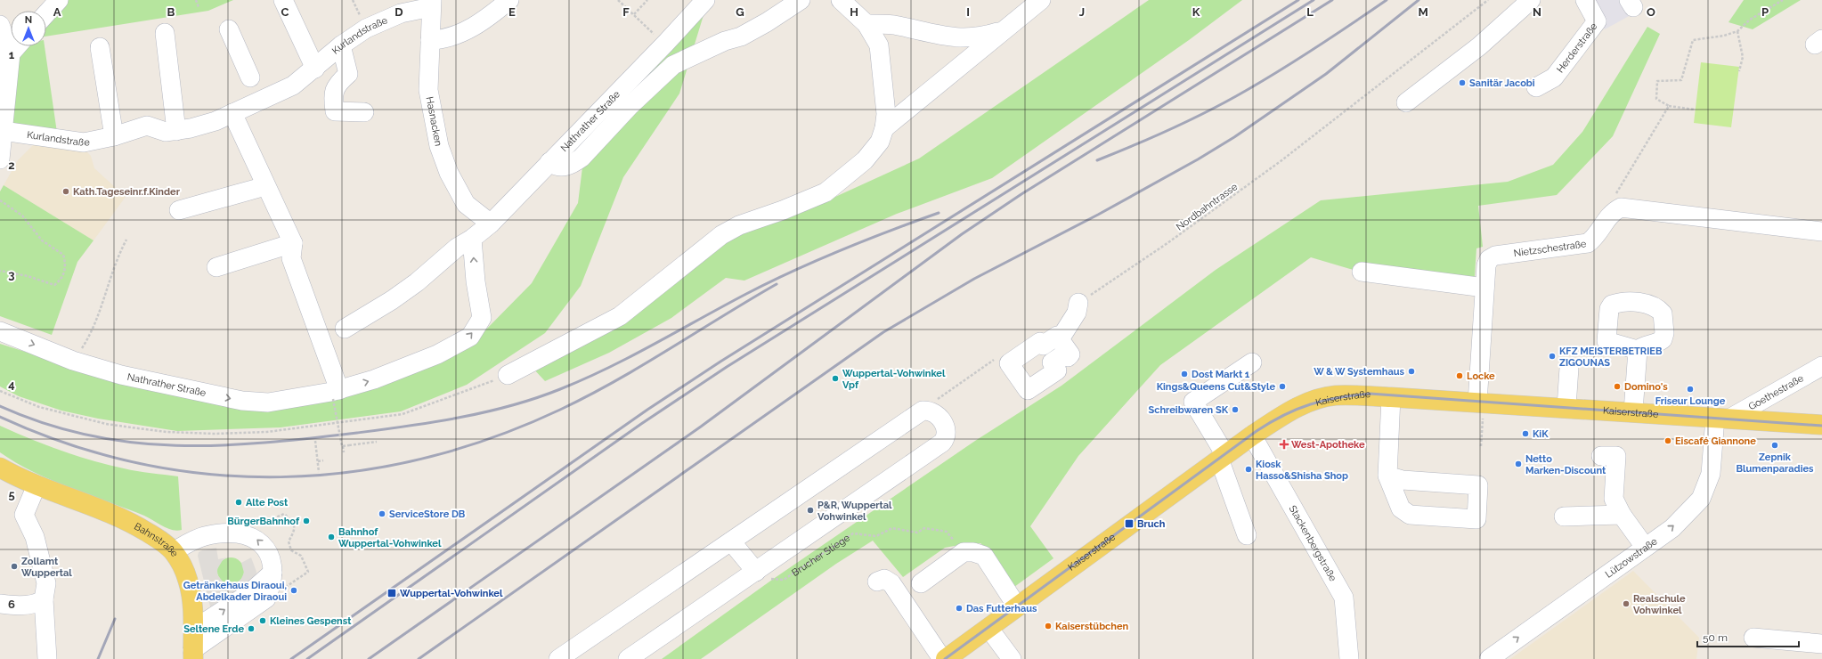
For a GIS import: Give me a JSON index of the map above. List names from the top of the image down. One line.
{"streets":{"main road":["Kaiserstraße","Bahnstraße"],"street":["Kurlandstraße","Herderstraße","Hasnacken","Nathrather Straße","Nietzschestraße","Goethestraße","Stackenbergstraße","Lützowstraße"],"path":["Nordbahntrasse","Brucher Stiege"]},"crossings":[["Kurlandstraße","Hasnacken"],["Hasnacken","Nathrather Straße"],["Nietzschestraße","Kaiserstraße"],["Goethestraße","Kaiserstraße"],["Goethestraße","Lützowstraße"],["Kaiserstraße","Stackenbergstraße"],["Kaiserstraße","Lützowstraße"]],"one_way":["Lützowstraße"],"places":{"other":["Sanitär Jacobi","Kath.Tageseinr.f.Kinder","KFZ MEISTERBETRIEB ZIGOUNAS","W & W Systemhaus","Dost Markt 1","Locke","Wuppertal-Vohwinkel Vpf","Kings&Queens Cut&Style","Domino's","Friseur Lounge","Schreibwaren SK","KiK","Eiscafé Giannone","Zepnik Blumenparadies","Netto Marken-Discount","Kiosk Hasso&Shisha Shop","Alte Post","P&R, Wuppertal Vohwinkel","ServiceStore DB","BürgerBahnhof","Bahnhof Wuppertal-Vohwinkel","Zollamt Wuppertal","Getränkehaus Diraoui, Abdelkader Diraoui","Realschule Vohwinkel","Das Futterhaus","Kleines Gespenst","Kaiserstübchen","Seltene Erde"],"health":["West-Apotheke"],"transit":["Bruch","Wuppertal-Vohwinkel"]},"scale_bar":"50 m","north":"top","grid":{"columns":["A","B","C","D","E","F","G","H","I","J","K","L","M","N","O","P"],"rows":["1","2","3","4","5","6"]}}
